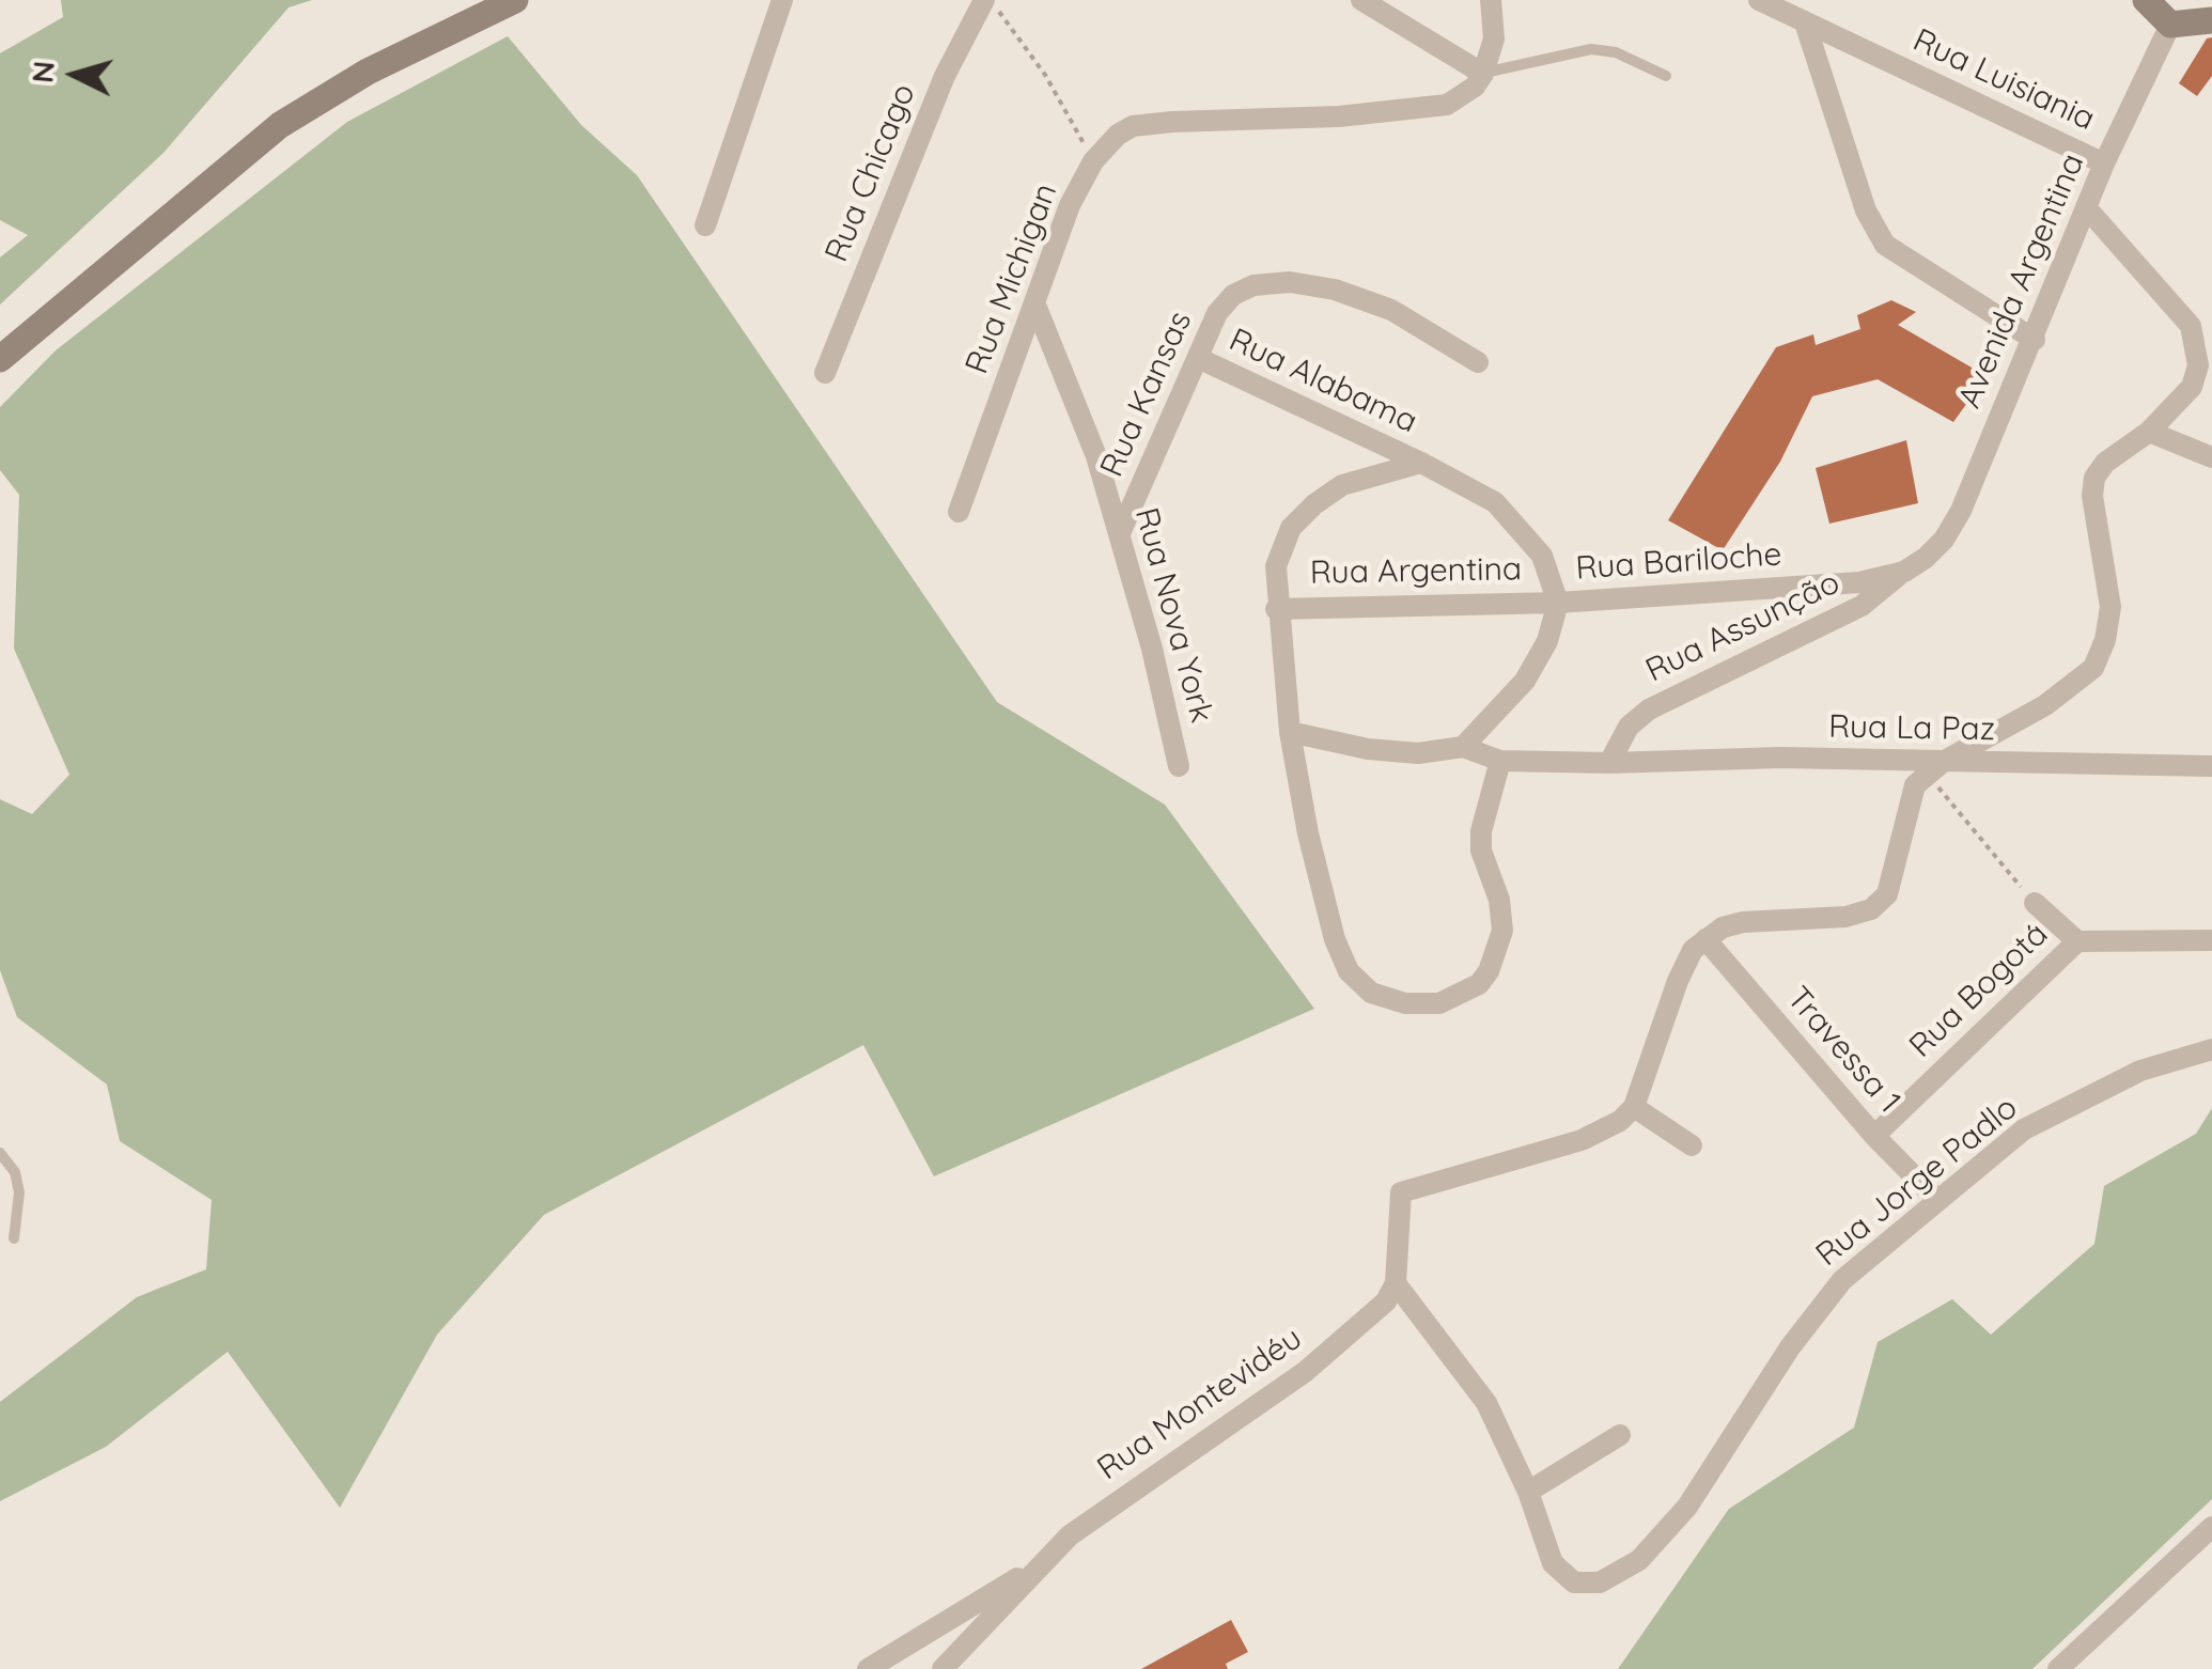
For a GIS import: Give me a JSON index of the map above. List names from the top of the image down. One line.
{"streets":{"street":["Rua Luisiania","Rua Chicago","Rua Michigan","Avenida Argentina","Rua Alabama","Rua Kansas","Rua Bariloche","Rua Argentina","Rua Nova York","Rua Assunção","Rua La Paz","Rua Bogotá","Travessa 1","Rua Jorge Padlo","Rua Montevidéu"]},"crossings":[["Rua Luisiania","Avenida Argentina"],["Rua Michigan","Rua Nova York"],["Avenida Argentina","Rua Bariloche"],["Rua Alabama","Rua Kansas"],["Rua Alabama","Rua Bariloche"],["Rua Alabama","Rua Argentina"],["Rua Kansas","Rua Nova York"],["Rua Bariloche","Rua Argentina"],["Rua Bariloche","Rua Assunção"],["Rua Assunção","Rua La Paz"],["Rua Bogotá","Travessa 1"],["Travessa 1","Rua Jorge Padlo"]],"north":"left"}
